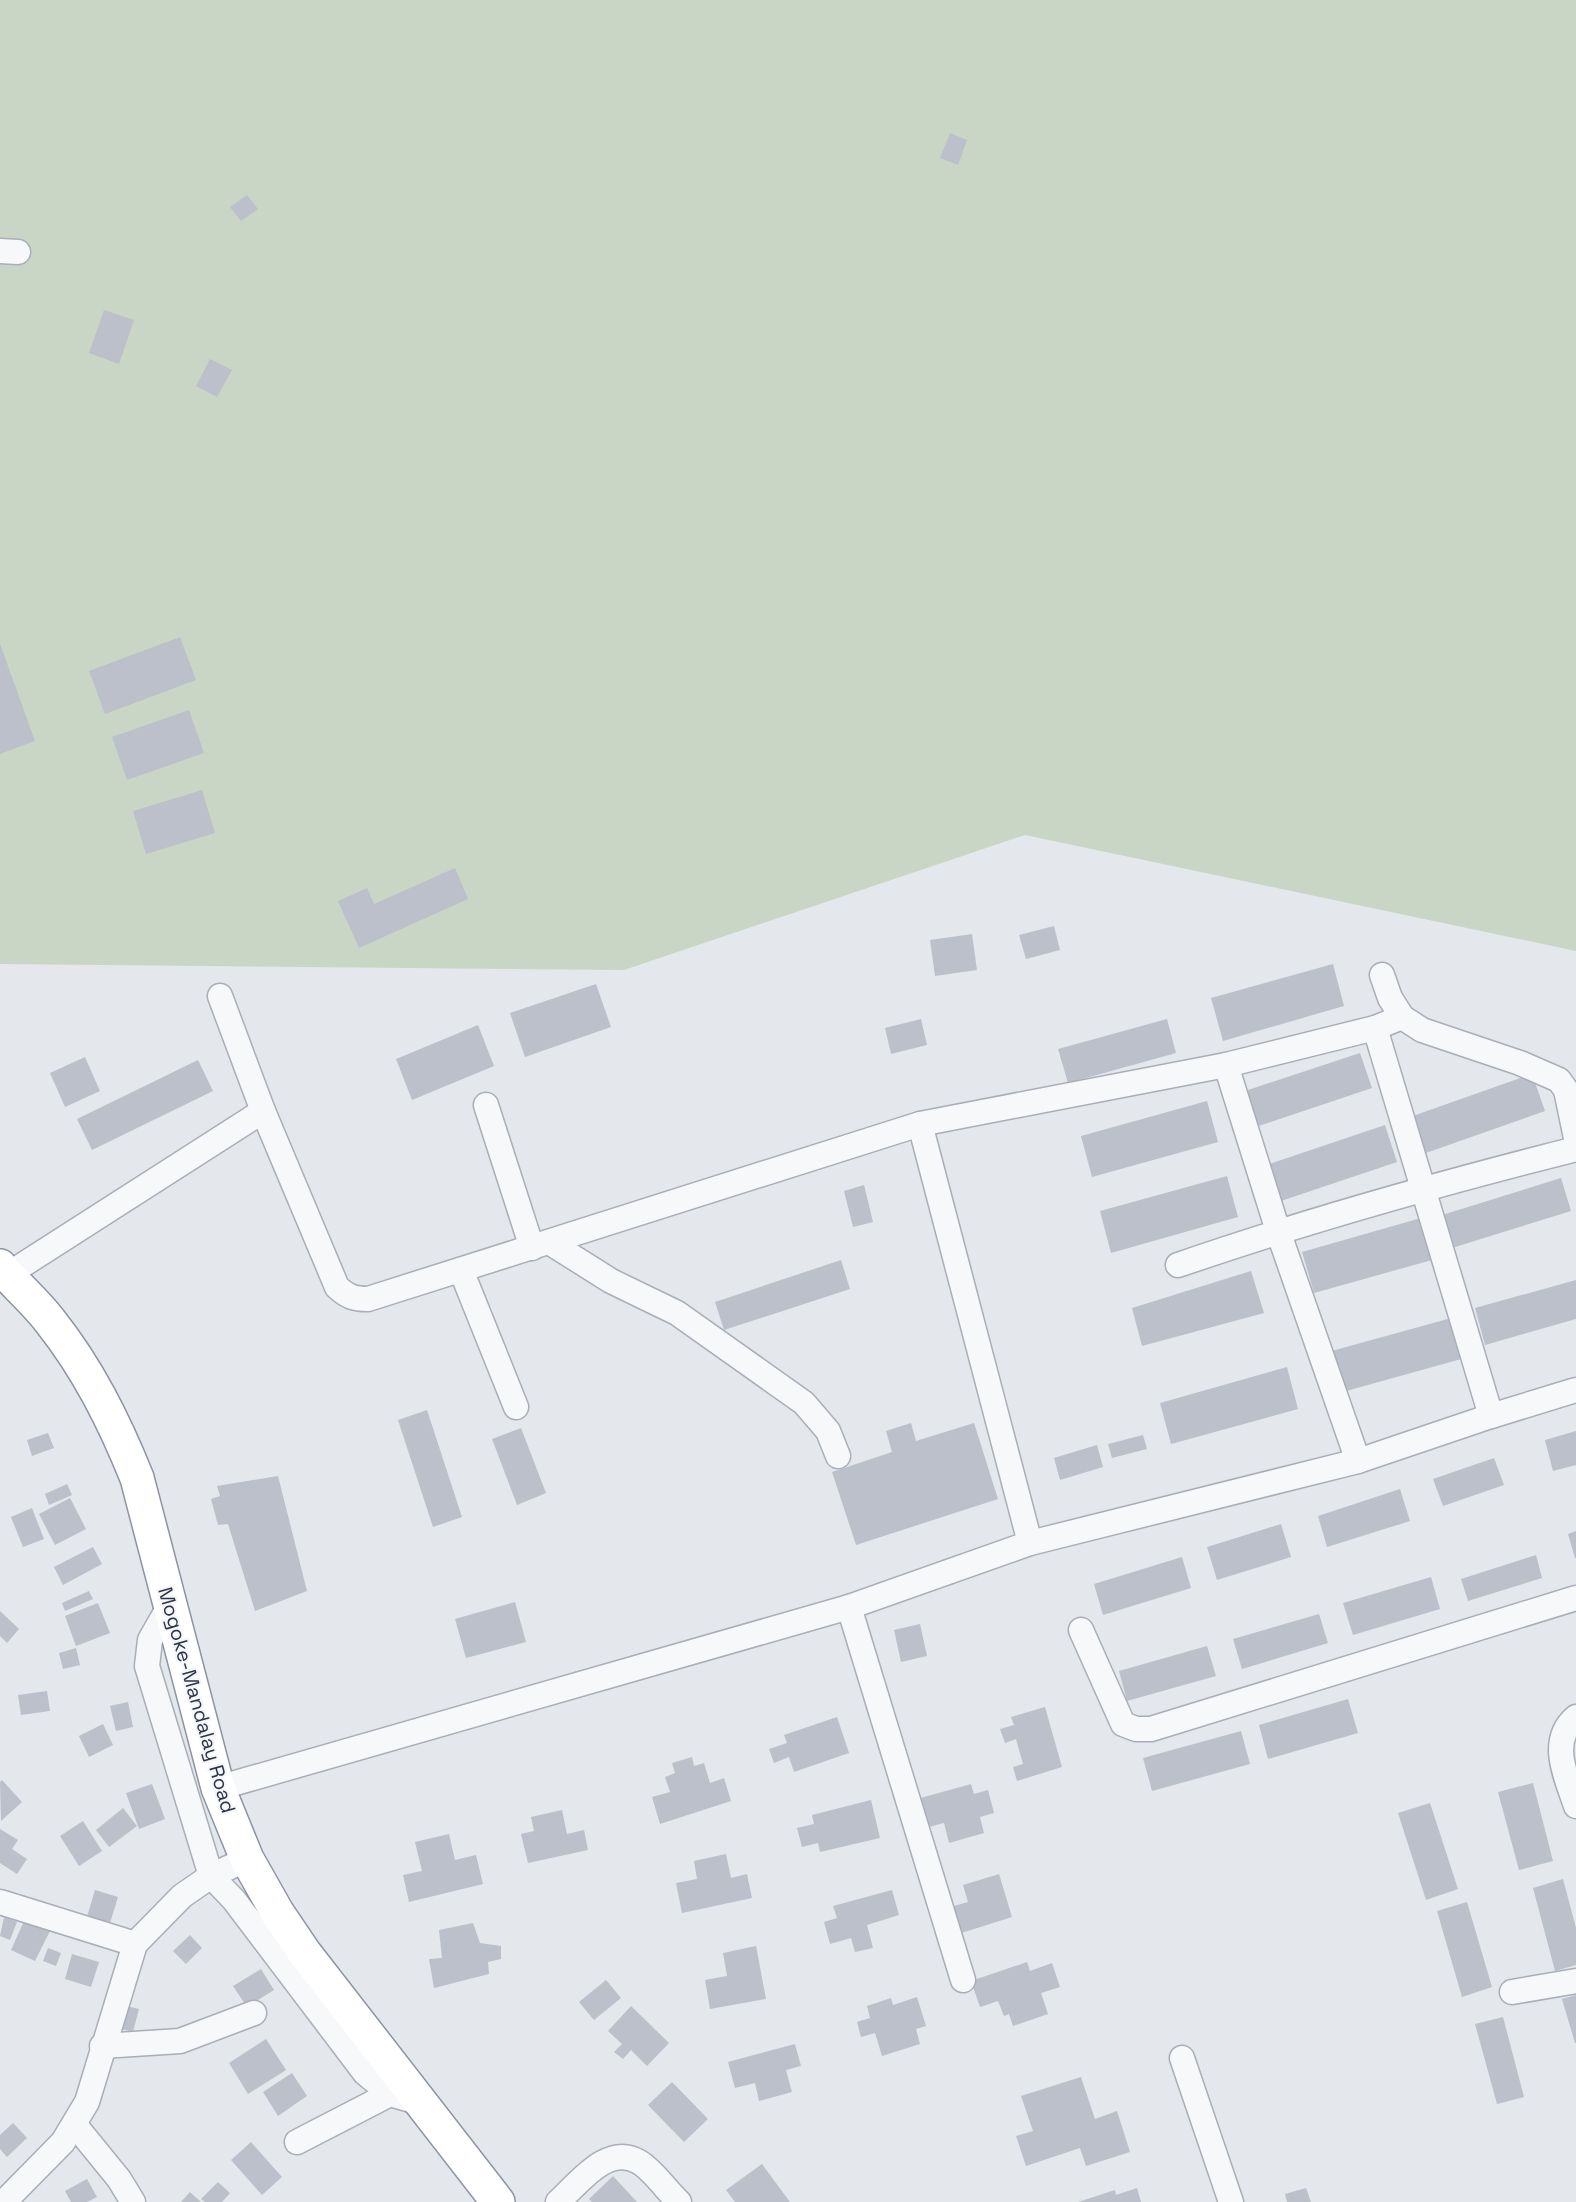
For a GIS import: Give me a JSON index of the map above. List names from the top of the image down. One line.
{"streets":{"highway":["Mogoke-Mandalay Road"]}}
